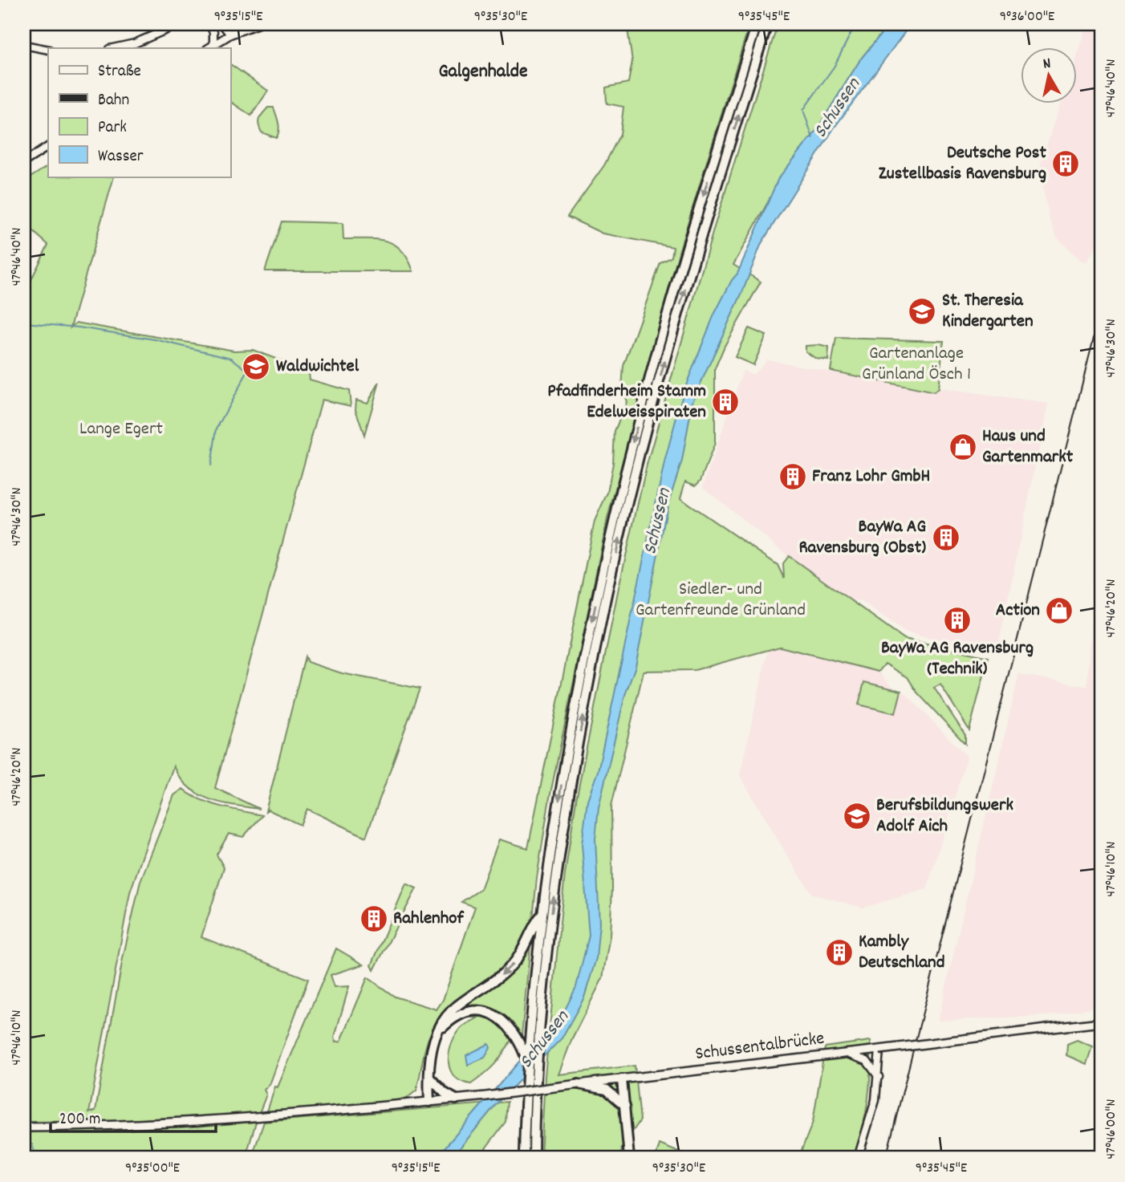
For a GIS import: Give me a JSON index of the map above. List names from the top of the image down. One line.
{"streets":{"main road":["Schussentalbrücke"]},"districts":["Galgenhalde"],"water":["Schussen"],"parks":["Gartenanlage Grünland Ösch 1","Lange Egert","Siedler- und Gartenfreunde Grünland"],"places":{"building":["Deutsche Post Zustellbasis Ravensburg","Pfadfinderheim Stamm Edelweisspiraten","Franz Lohr GmbH","BayWa AG Ravensburg (Obst)","BayWa AG Ravensburg (Technik)","Rahlenhof","Kambly Deutschland"],"school or university":["St. Theresia Kindergarten","Waldwichtel","Berufsbildungswerk Adolf Aich"],"shop":["Haus und Gartenmarkt","Action"]},"legend":["Straße","Bahn","Park","Wasser"],"scale_bar":"200 m","north":"top","coordinates":["9°35'15\"E","9°35'30\"E","9°35'45\"E","9°36'00\"E","47°46'40\"N","47°46'30\"N","47°46'20\"N","47°46'10\"N","47°46'00\"N","9°35'00\"E"]}
